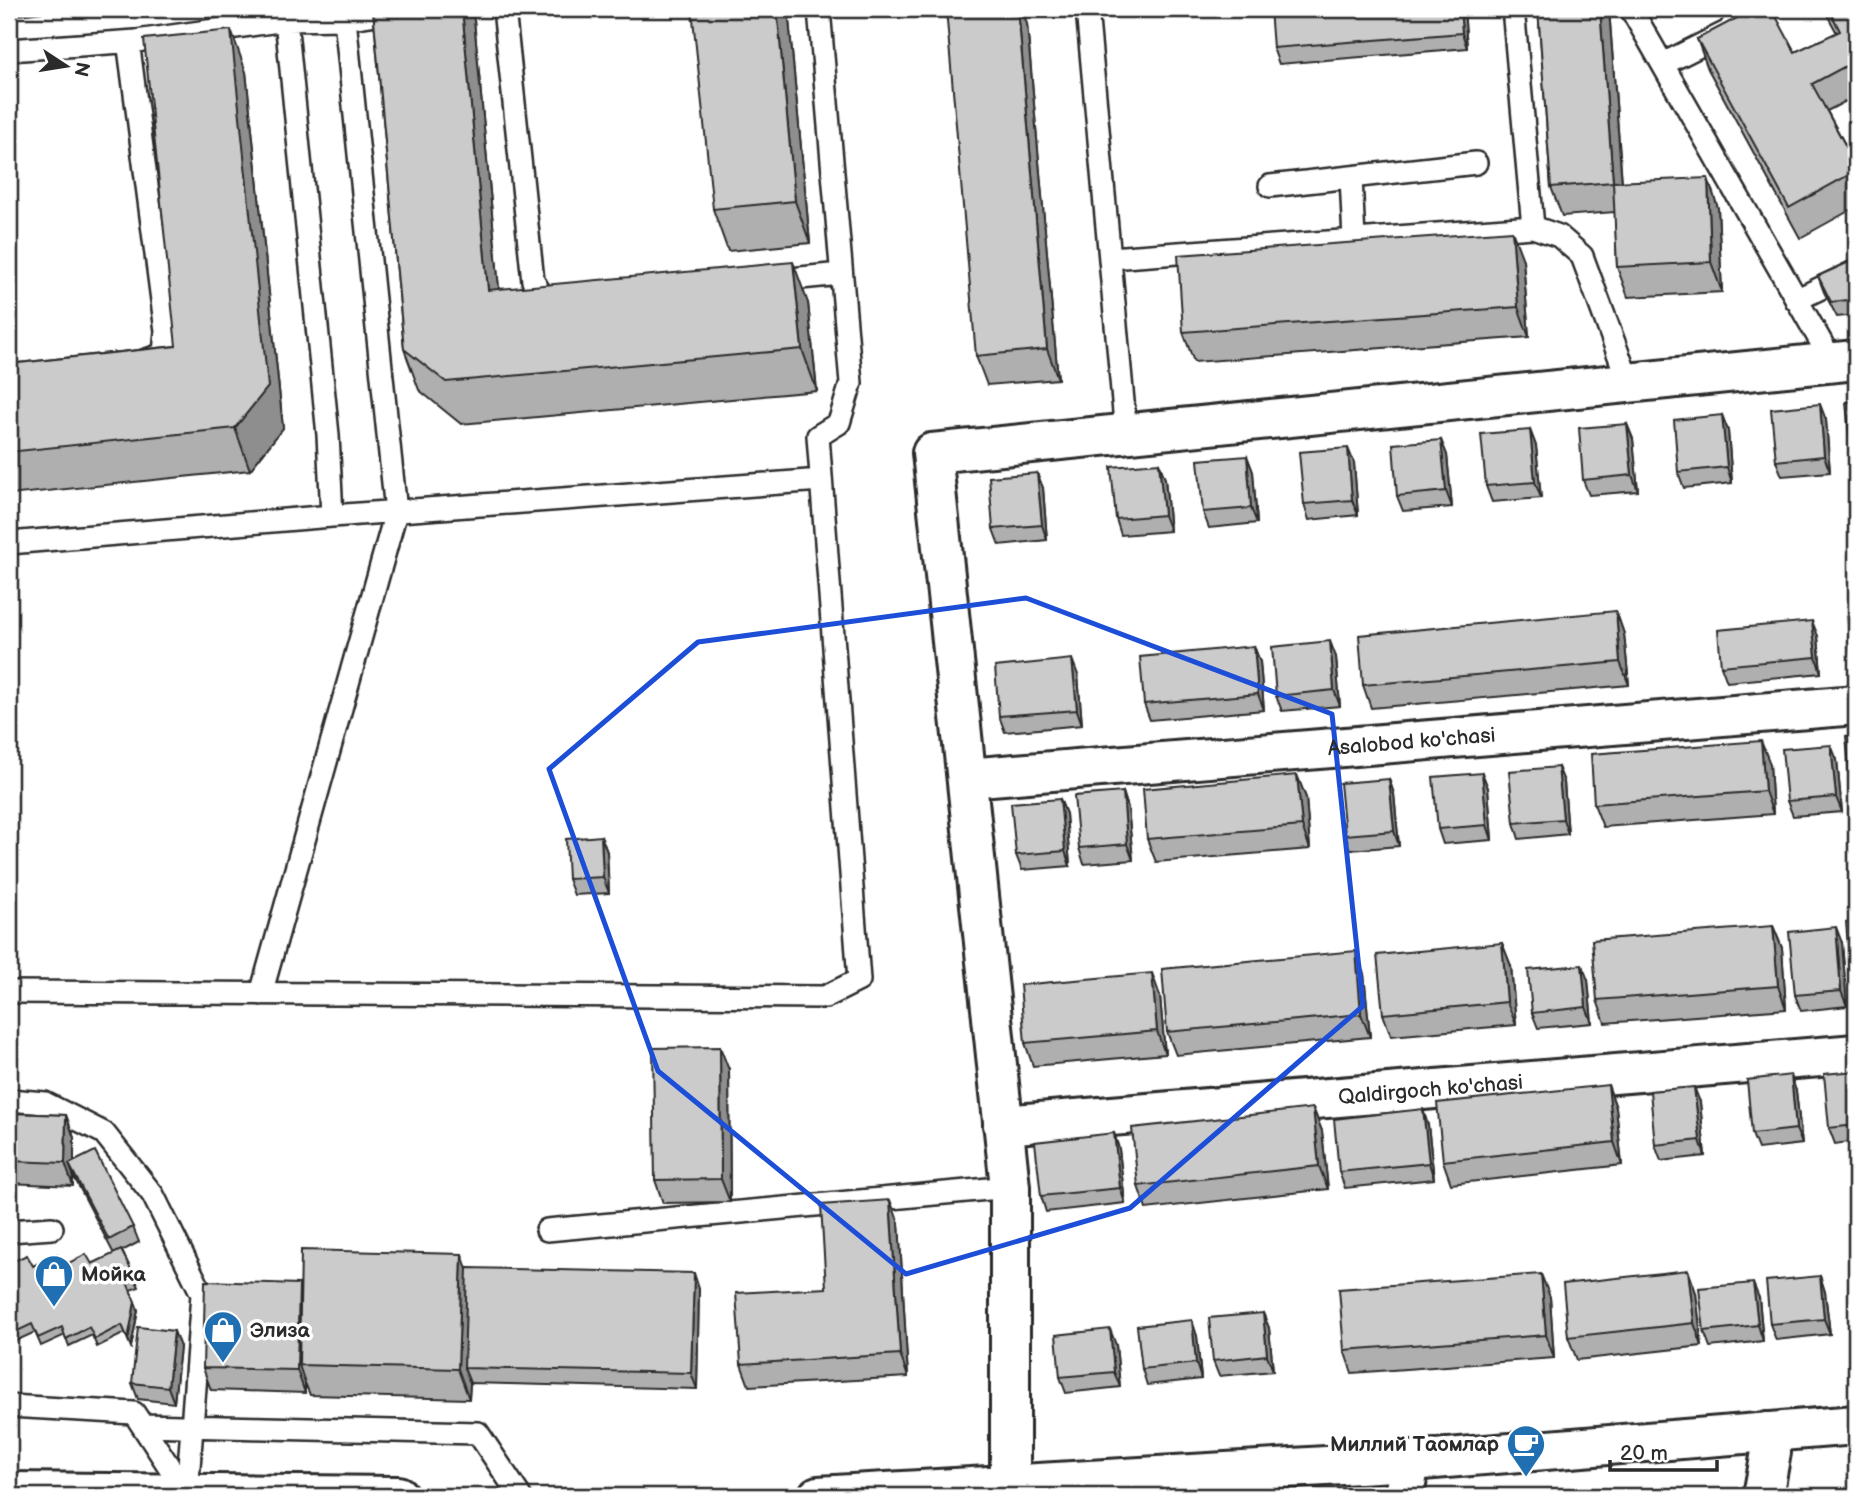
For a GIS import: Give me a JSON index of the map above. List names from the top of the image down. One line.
{"streets":{"street":["Asalobod ko'chasi","Qaldirgoch ko'chasi"]},"places":{"shop":["Мойка","Элиза"],"cafe":["Миллий Таомлар"]},"scale_bar":"20 m","north":"right"}
